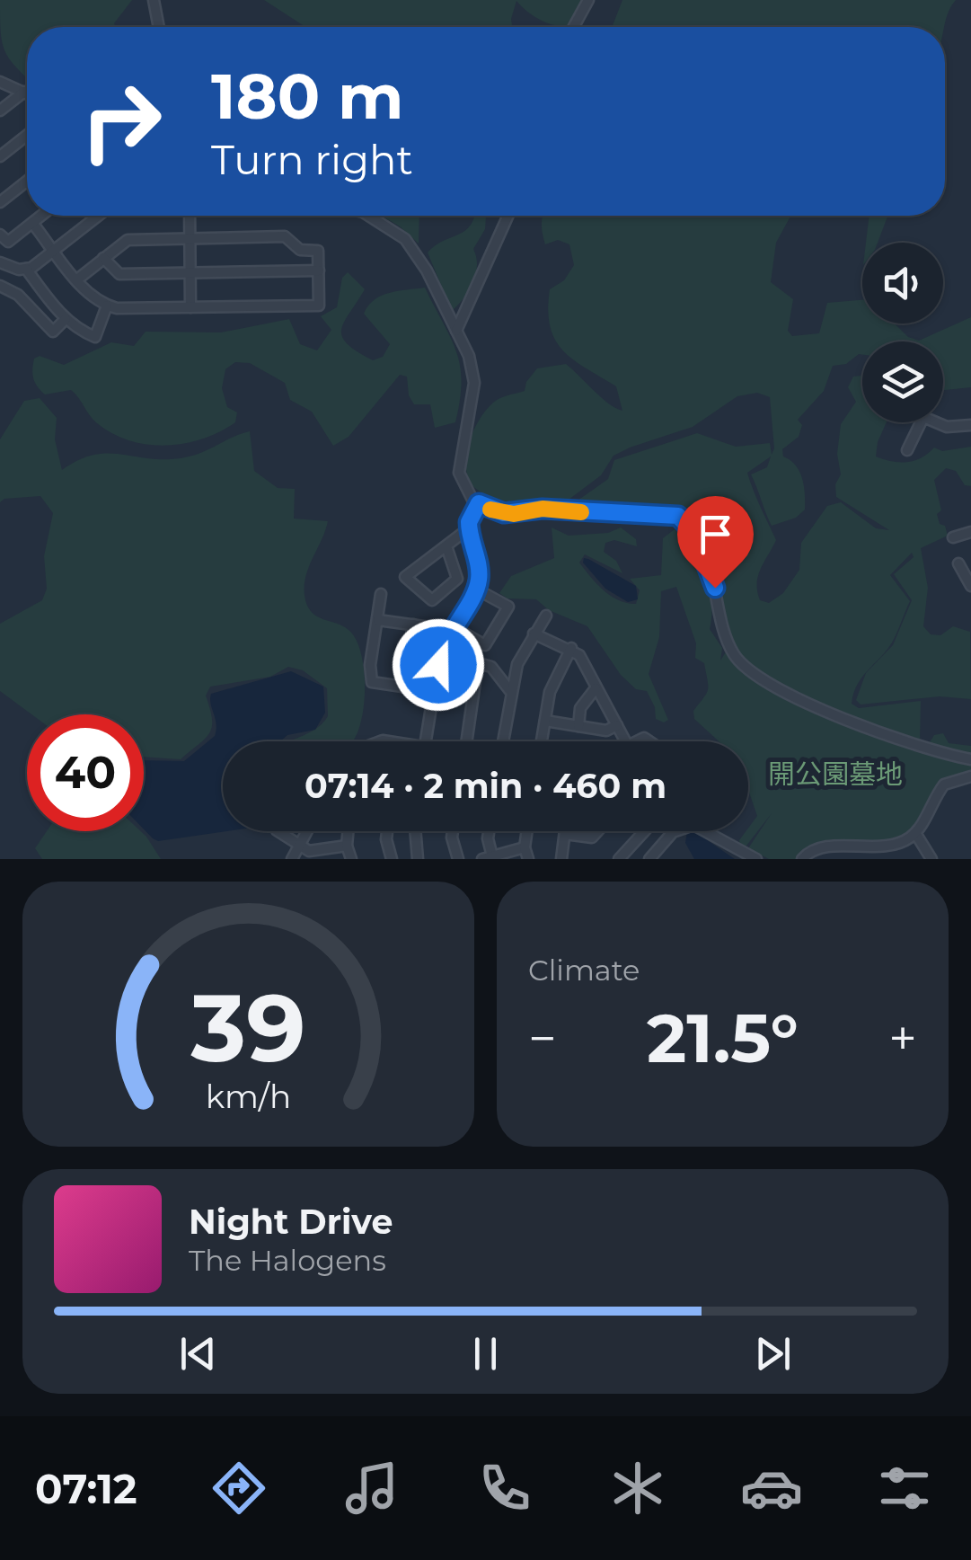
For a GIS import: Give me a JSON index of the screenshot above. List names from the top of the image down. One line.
{"parks":["開公園墓地"],"page":{"turn":["180 m","Turn right"],"limit":"40","trip":"07:14 · 2 min · 460 m","tile":"Climate","heat":["−","21.5°","+"],"song":["Night Drive","The Halogens"],"tabs":"07:12","gauge":["39","km/h"]}}
